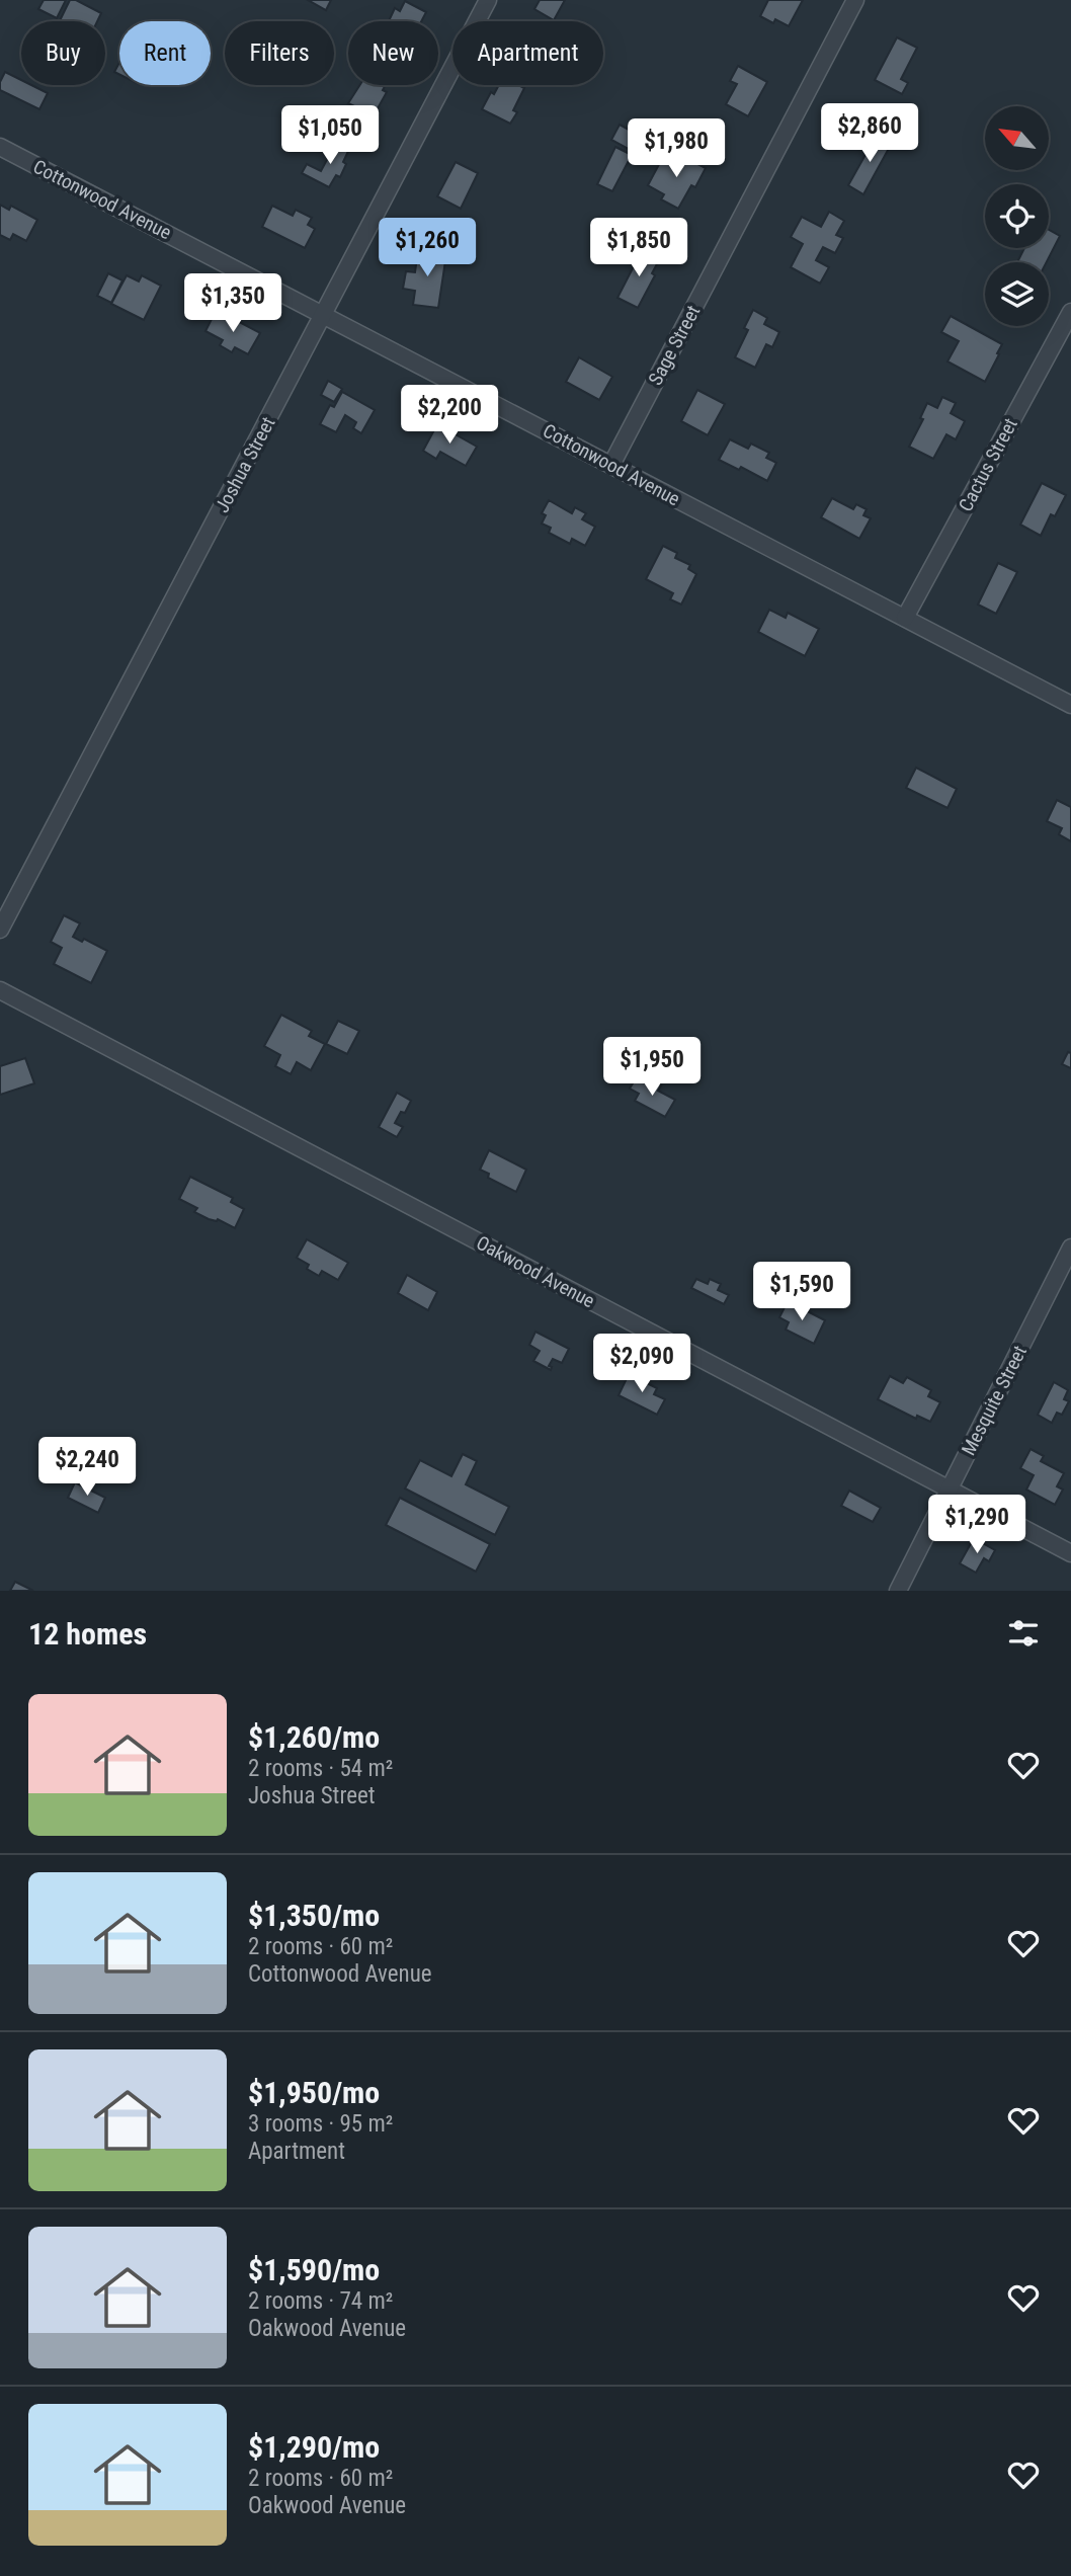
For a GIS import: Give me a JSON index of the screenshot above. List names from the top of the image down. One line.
{"streets":{"street":["Cottonwood Avenue","Sage Street","Joshua Street","Cactus Street","Oakwood Avenue","Mesquite Street"]},"crossings":[["Cottonwood Avenue","Sage Street"],["Cottonwood Avenue","Joshua Street"],["Cottonwood Avenue","Cactus Street"],["Oakwood Avenue","Mesquite Street"]],"north":"top left","page":{"chip":["Buy","Rent","Filters","New","Apartment"],"price":["$2,860","$1,050","$1,980","$1,260","$1,850","$1,350","$2,200","$1,950","$1,590","$2,090","$2,240","$1,290"],"heading":"12 homes","list":[{"name":"$1,260/mo","note":"2 rooms · 54 m² · Joshua Street"},{"name":"$1,350/mo","note":"2 rooms · 60 m² · Cottonwood Avenue"},{"name":"$1,950/mo","note":"3 rooms · 95 m² · Apartment"},{"name":"$1,590/mo","note":"2 rooms · 74 m² · Oakwood Avenue"},{"name":"$1,290/mo","note":"2 rooms · 60 m² · Oakwood Avenue"}]}}
